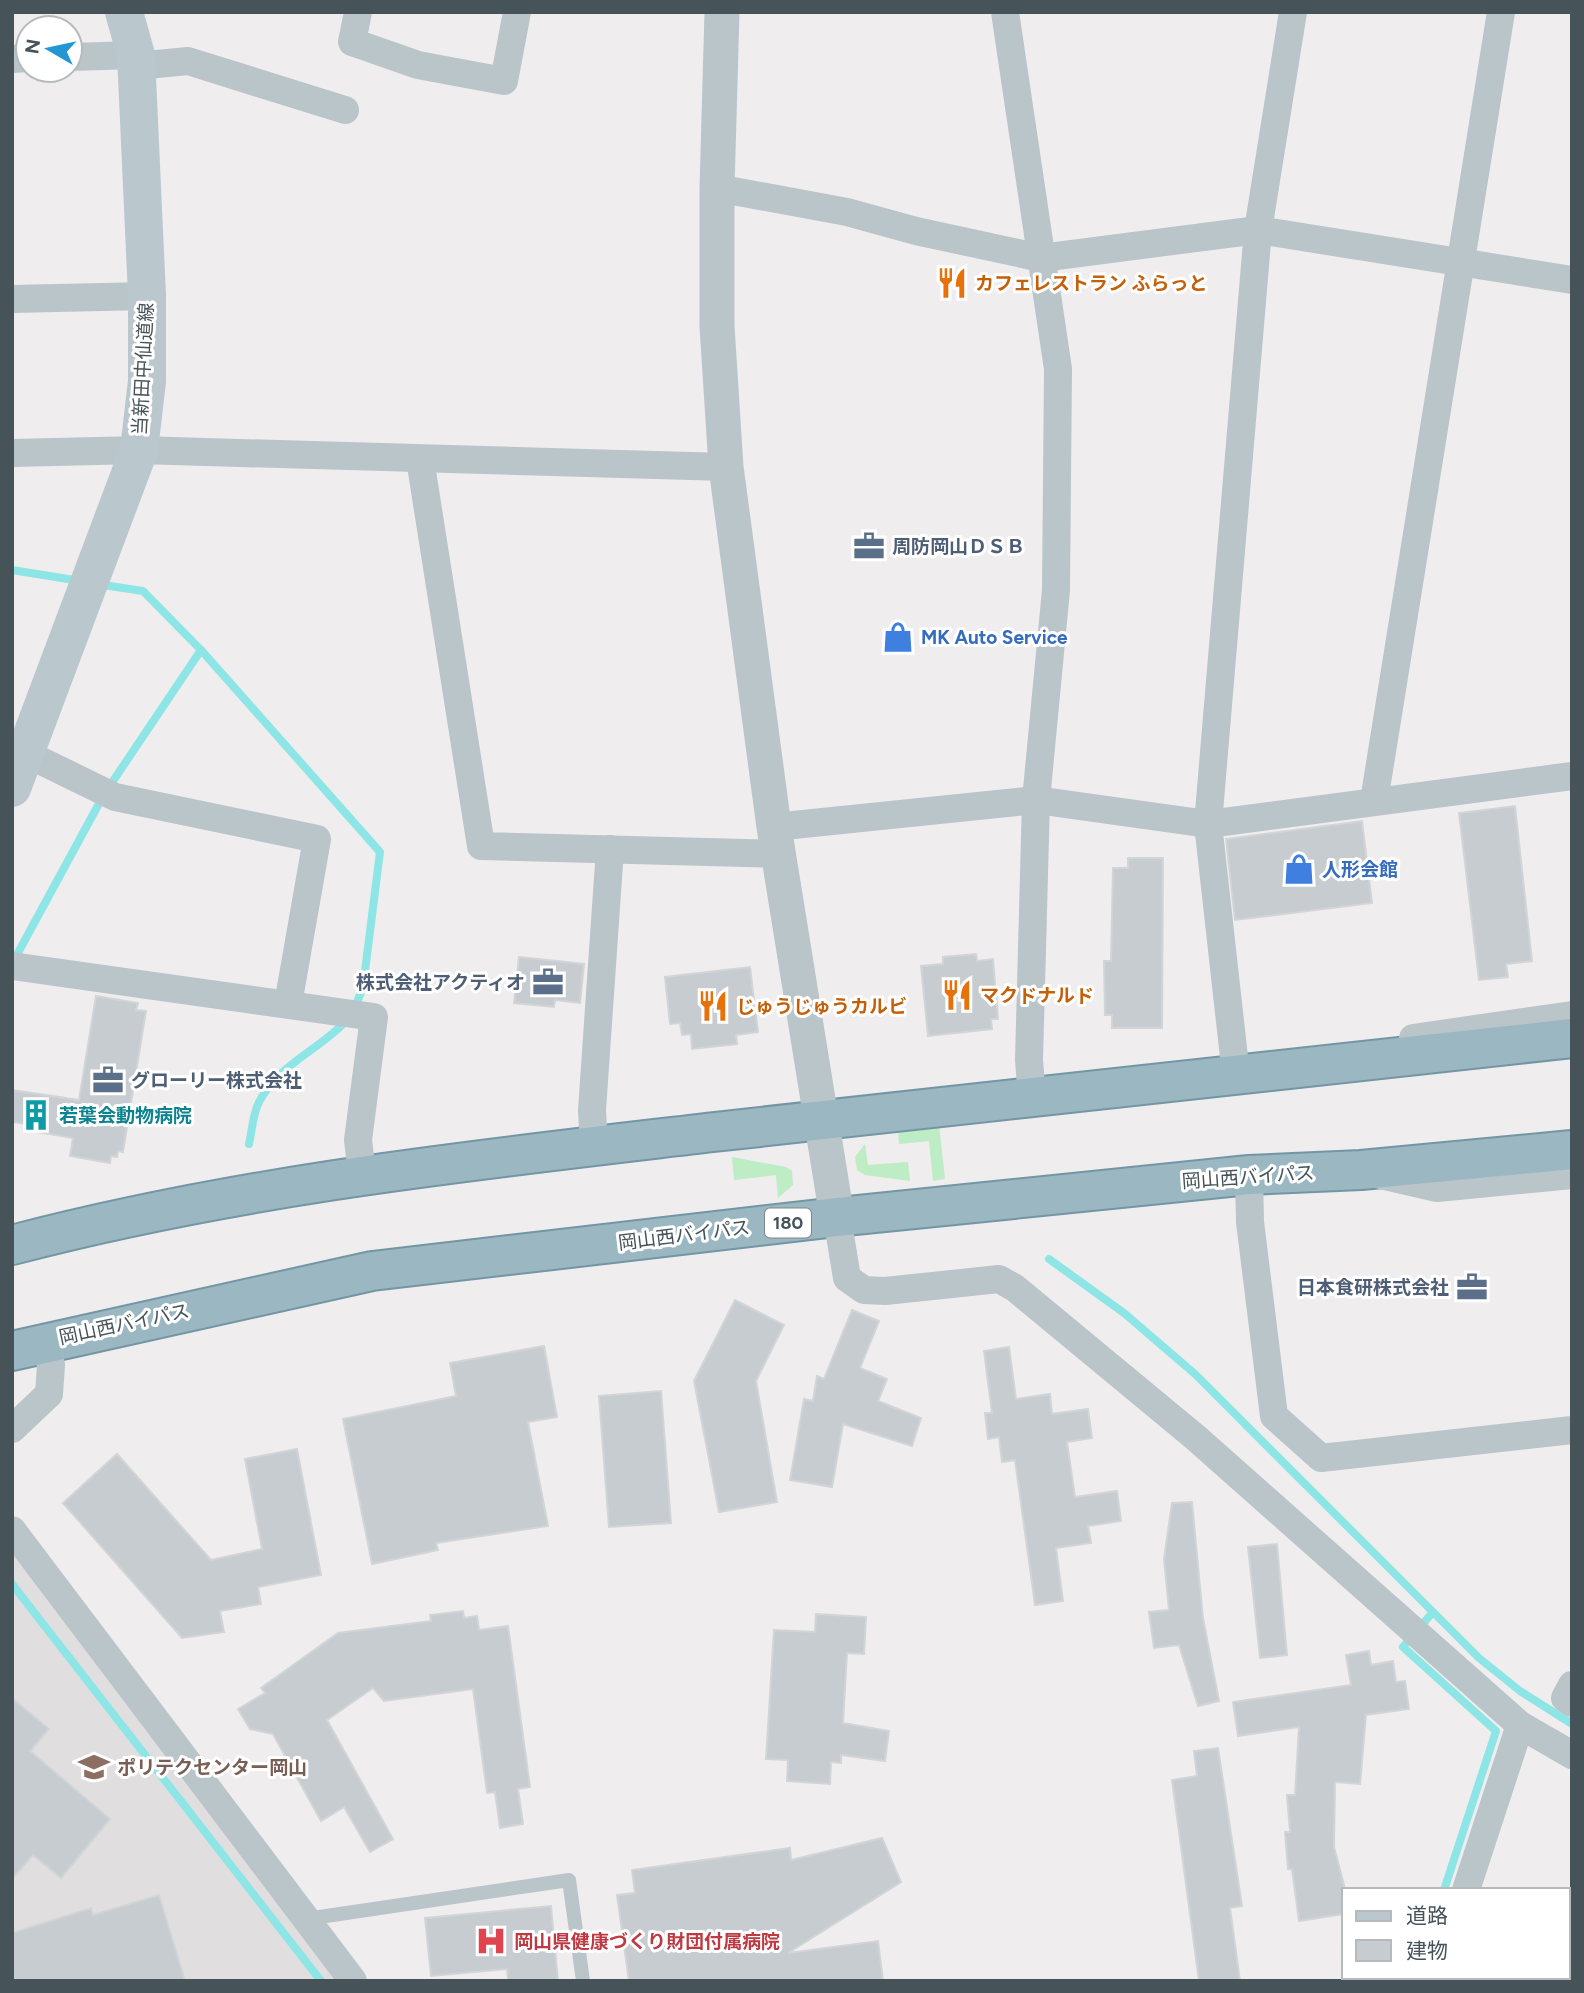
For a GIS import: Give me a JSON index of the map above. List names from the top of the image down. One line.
{"streets":{"highway":["岡山西バイパス","180"],"main road":["当新田中仙道線"]},"places":{"restaurant":["カフェレストラン ふらっと","マクドナルド","じゅうじゅうカルビ"],"office":["周防岡山ＤＳＢ","株式会社アクティオ","グローリー株式会社","日本食研株式会社"],"shop":["MK Auto Service","人形会館"],"building":["若葉会動物病院"],"school or university":["ポリテクセンター岡山"],"hospital":["岡山県健康づくり財団付属病院"]},"legend":["道路","建物"],"north":"left"}
